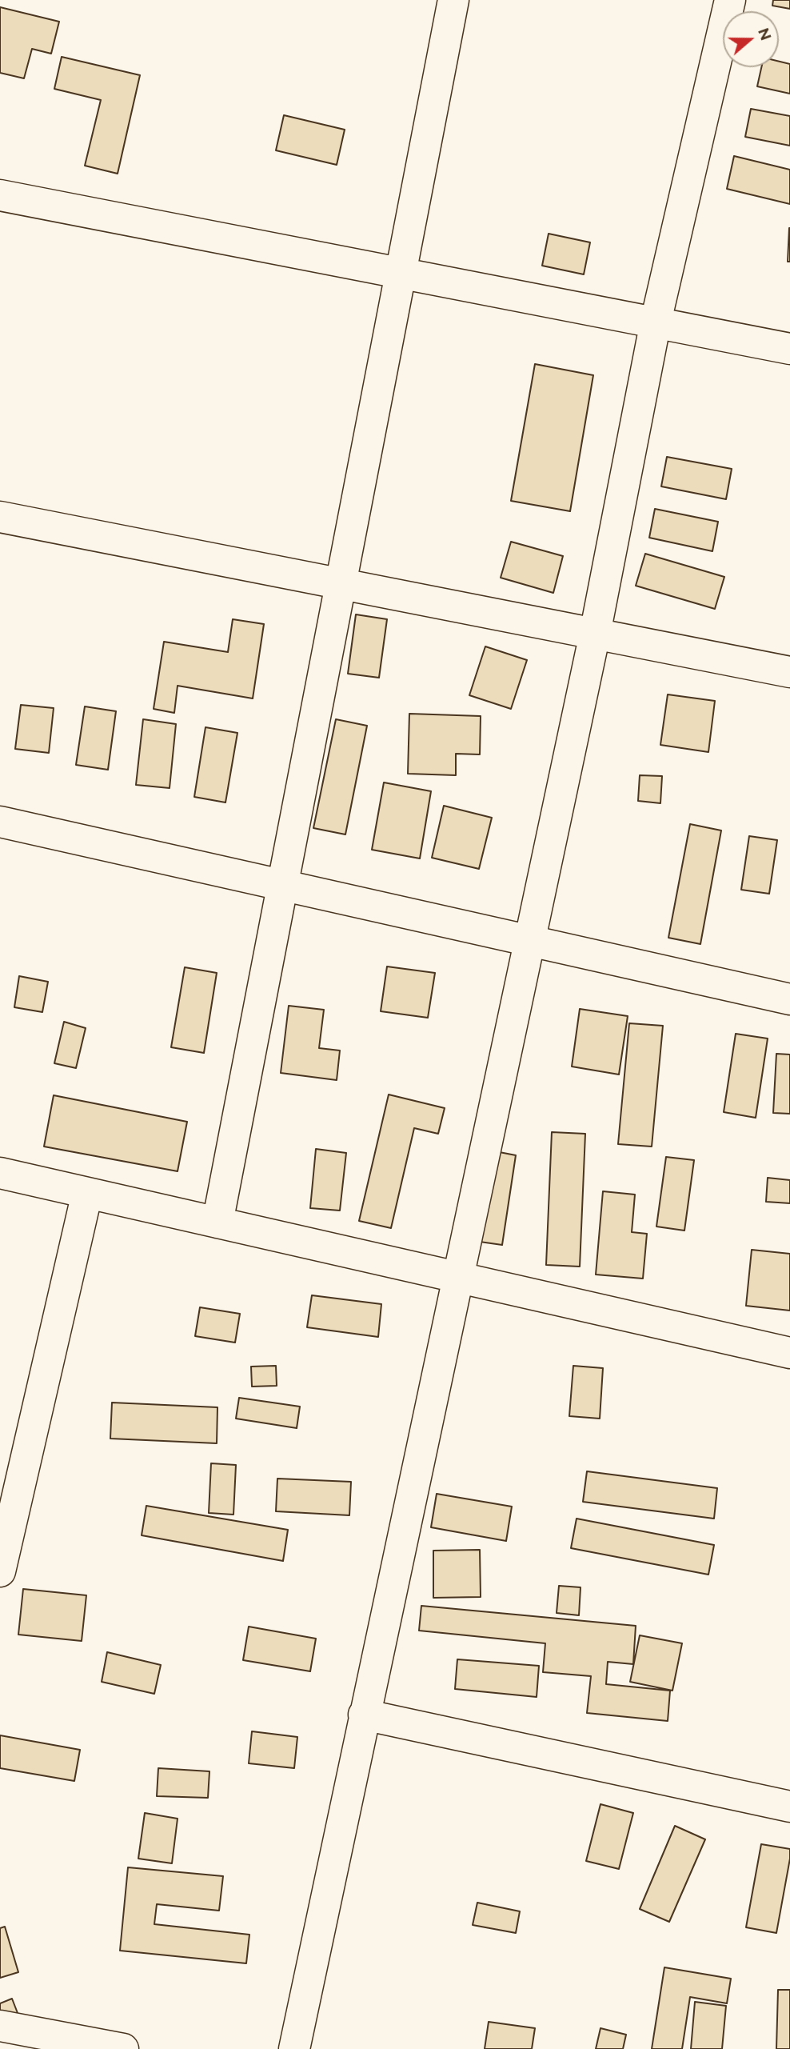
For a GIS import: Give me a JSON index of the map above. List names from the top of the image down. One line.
{"north":"right"}
